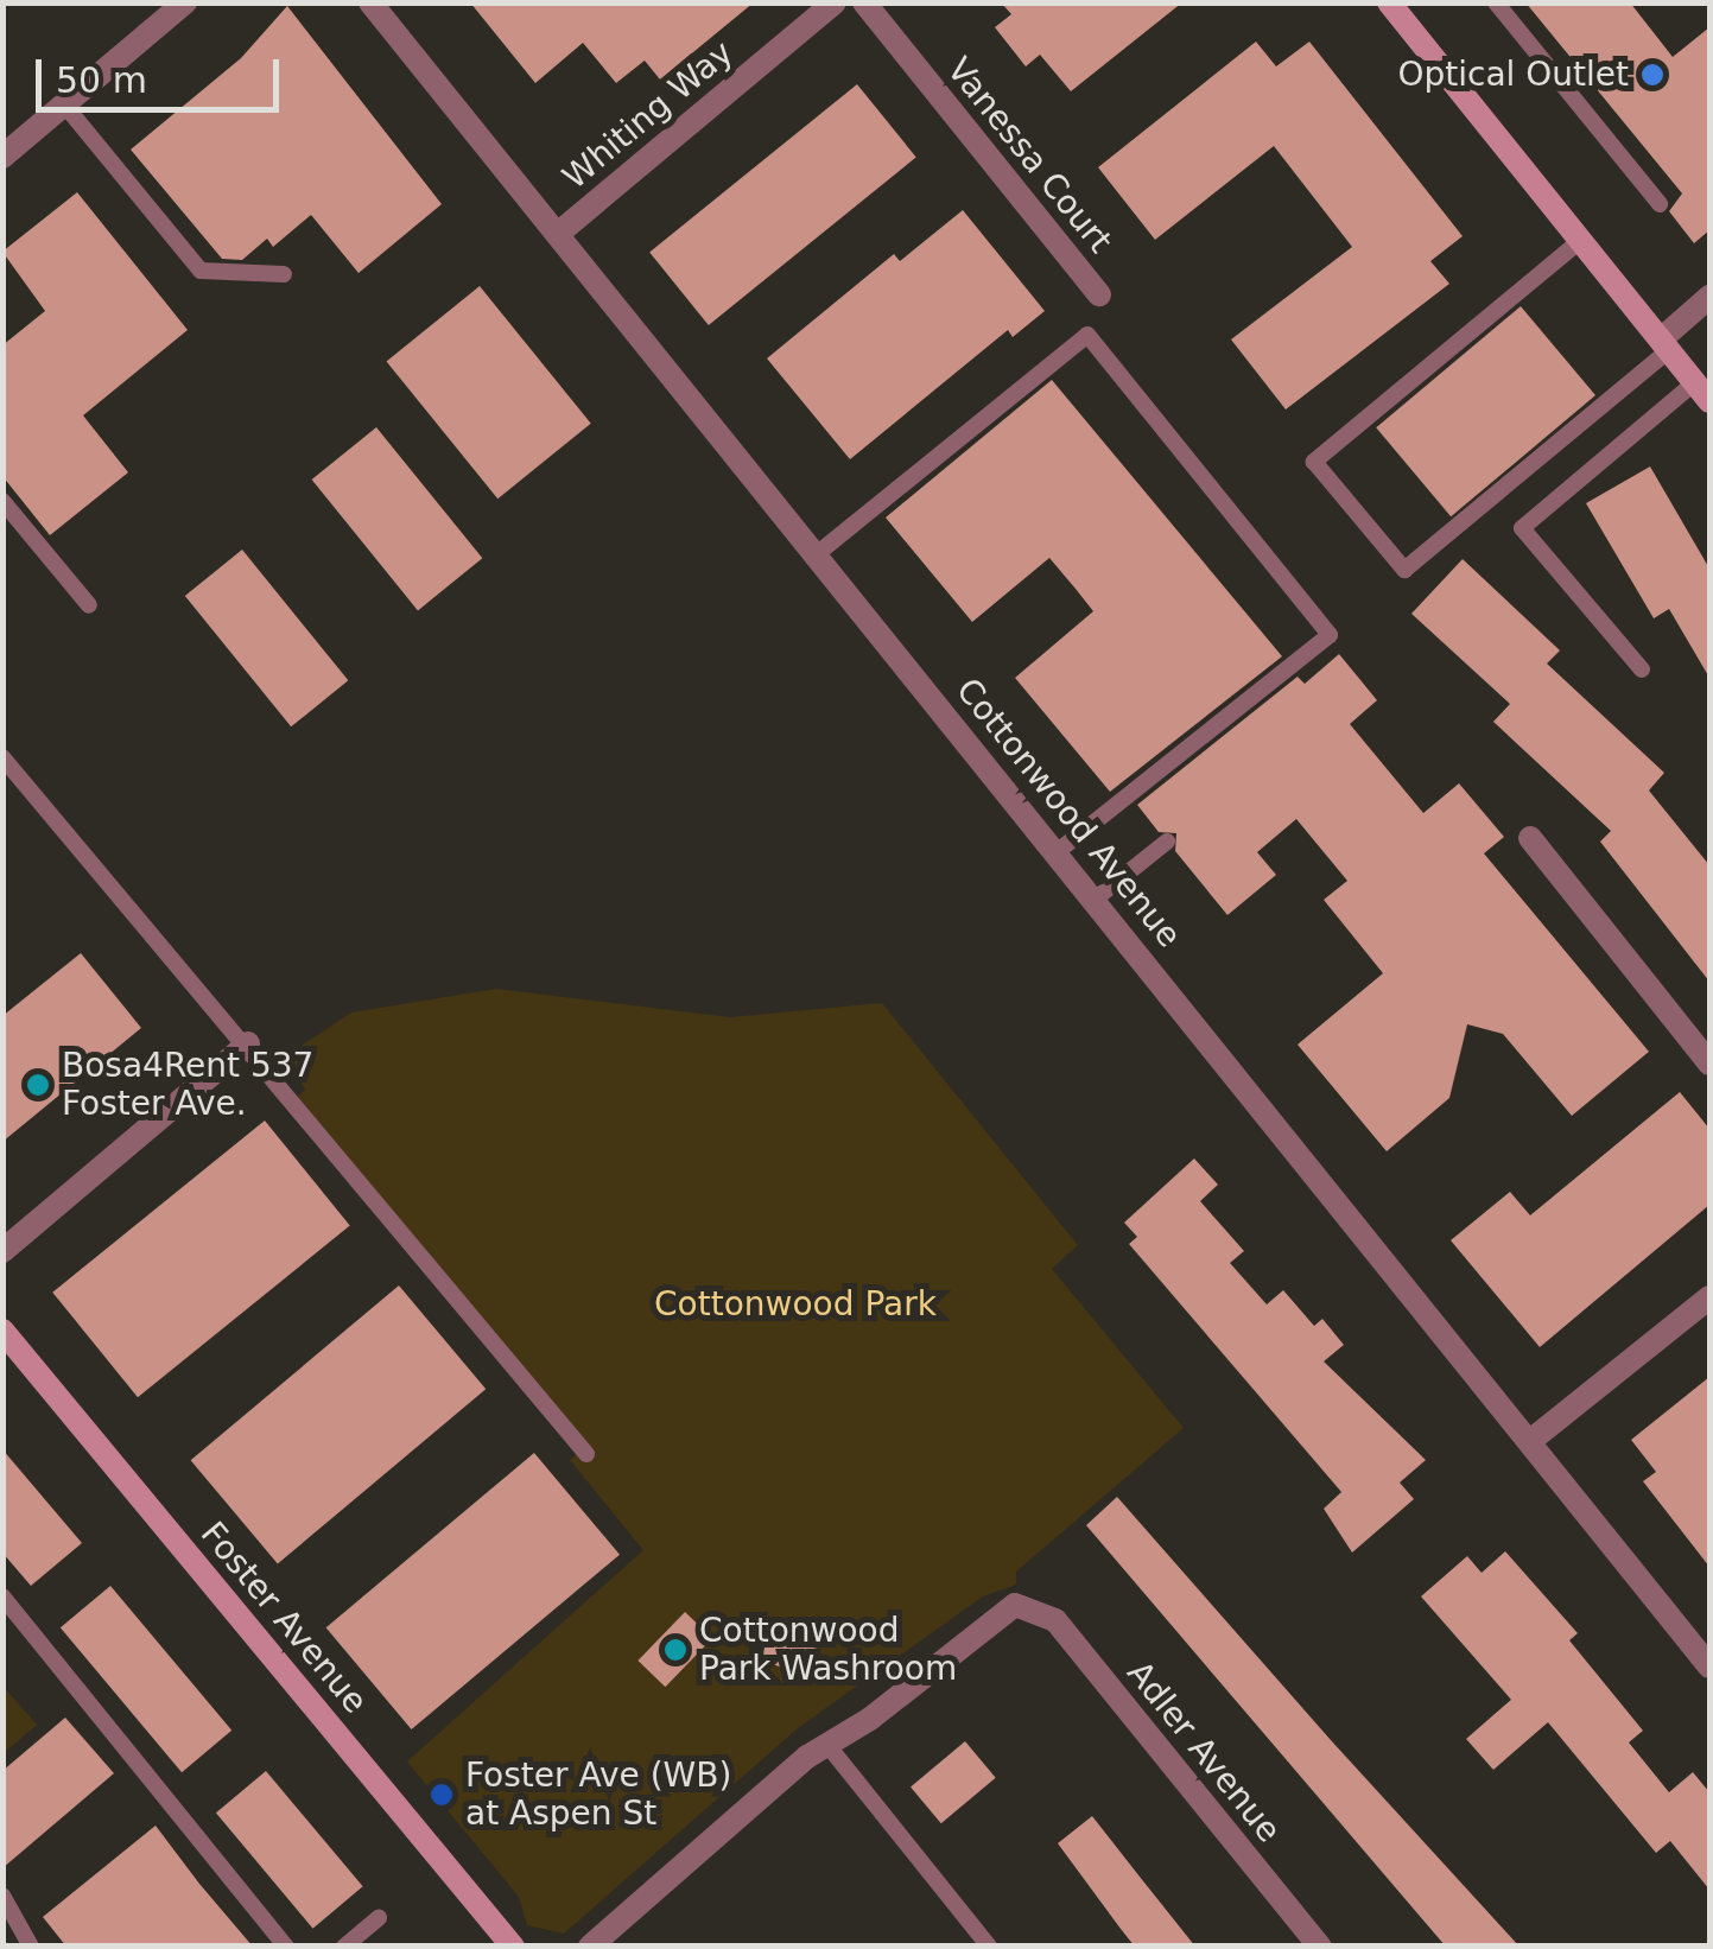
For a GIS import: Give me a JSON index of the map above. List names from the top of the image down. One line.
{"streets":{"street":["Whiting Way","Vanessa Court","Cottonwood Avenue","Foster Avenue","Adler Avenue"]},"crossings":[["Whiting Way","Cottonwood Avenue"]],"parks":["Cottonwood Park"],"places":["Optical Outlet","Bosa4Rent 537 Foster Ave.","Cottonwood Park Washroom","Foster Ave (WB) at Aspen St"],"scale_bar":"50 m"}
